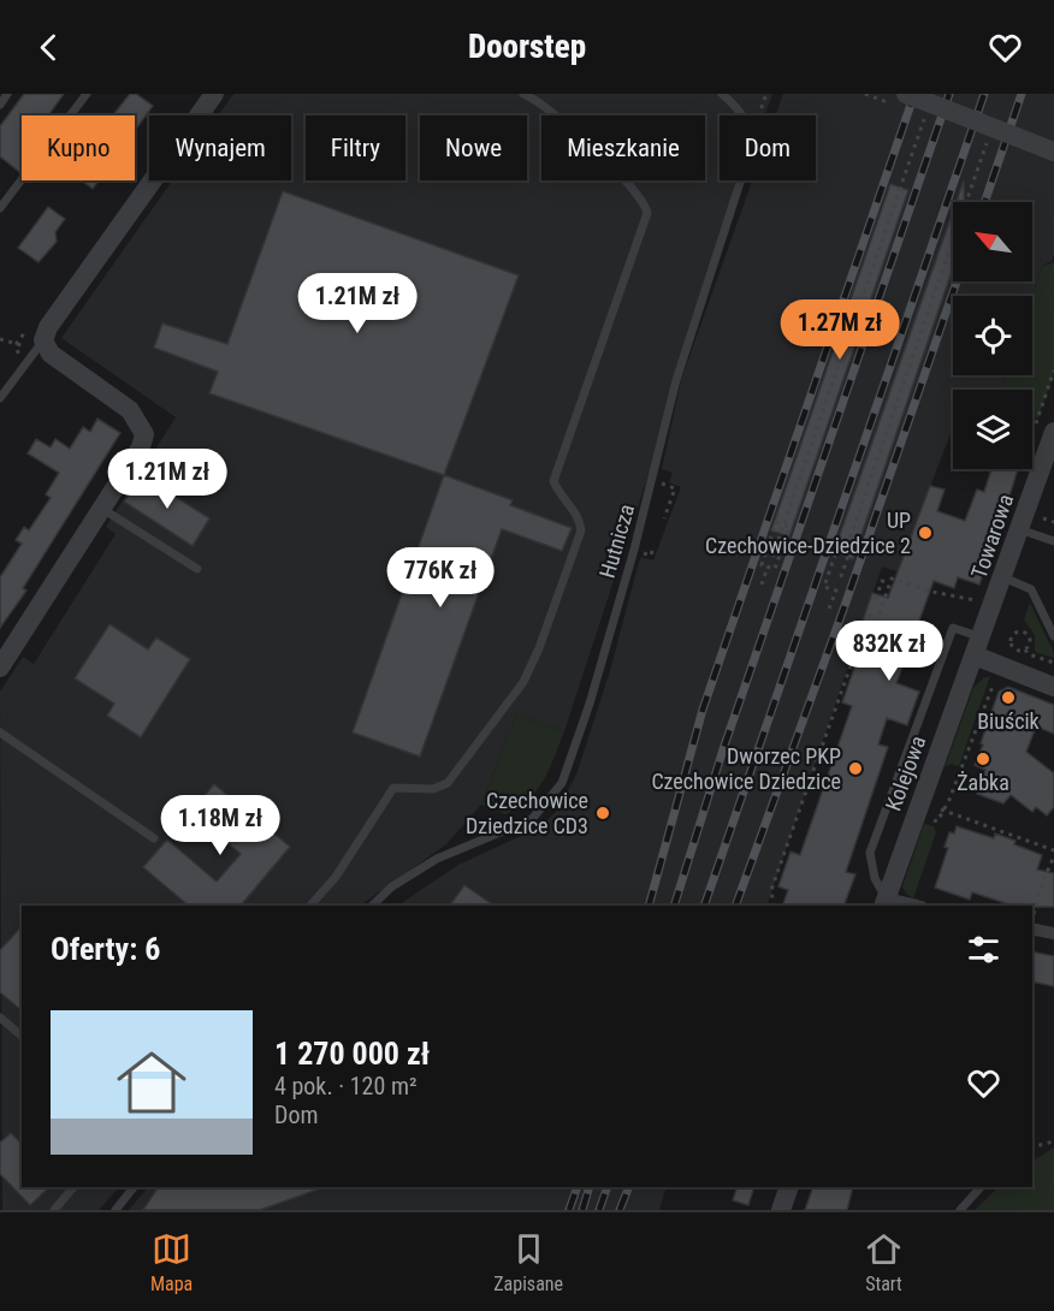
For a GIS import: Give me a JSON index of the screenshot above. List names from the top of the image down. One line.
{"streets":{"street":["Towarowa","Kolejowa"],"lane":["Hutnicza"]},"crossings":[["Towarowa","Kolejowa"]],"places":["UP Czechowice-Dziedzice 2","Biuścik","Żabka","Dworzec PKP Czechowice Dziedzice","Czechowice Dziedzice CD3"],"north":"top left","page":{"header":"Doorstep","chip":["Kupno","Wynajem","Filtry","Nowe","Mieszkanie","Dom"],"price":["1.21M zł","1.27M zł","1.21M zł","776K zł","832K zł","1.18M zł"],"heading":"Oferty: 6","list":[{"name":"1 270 000 zł","note":"4 pok. · 120 m² · Dom"}],"tabs":["Mapa","Zapisane","Start"]}}
